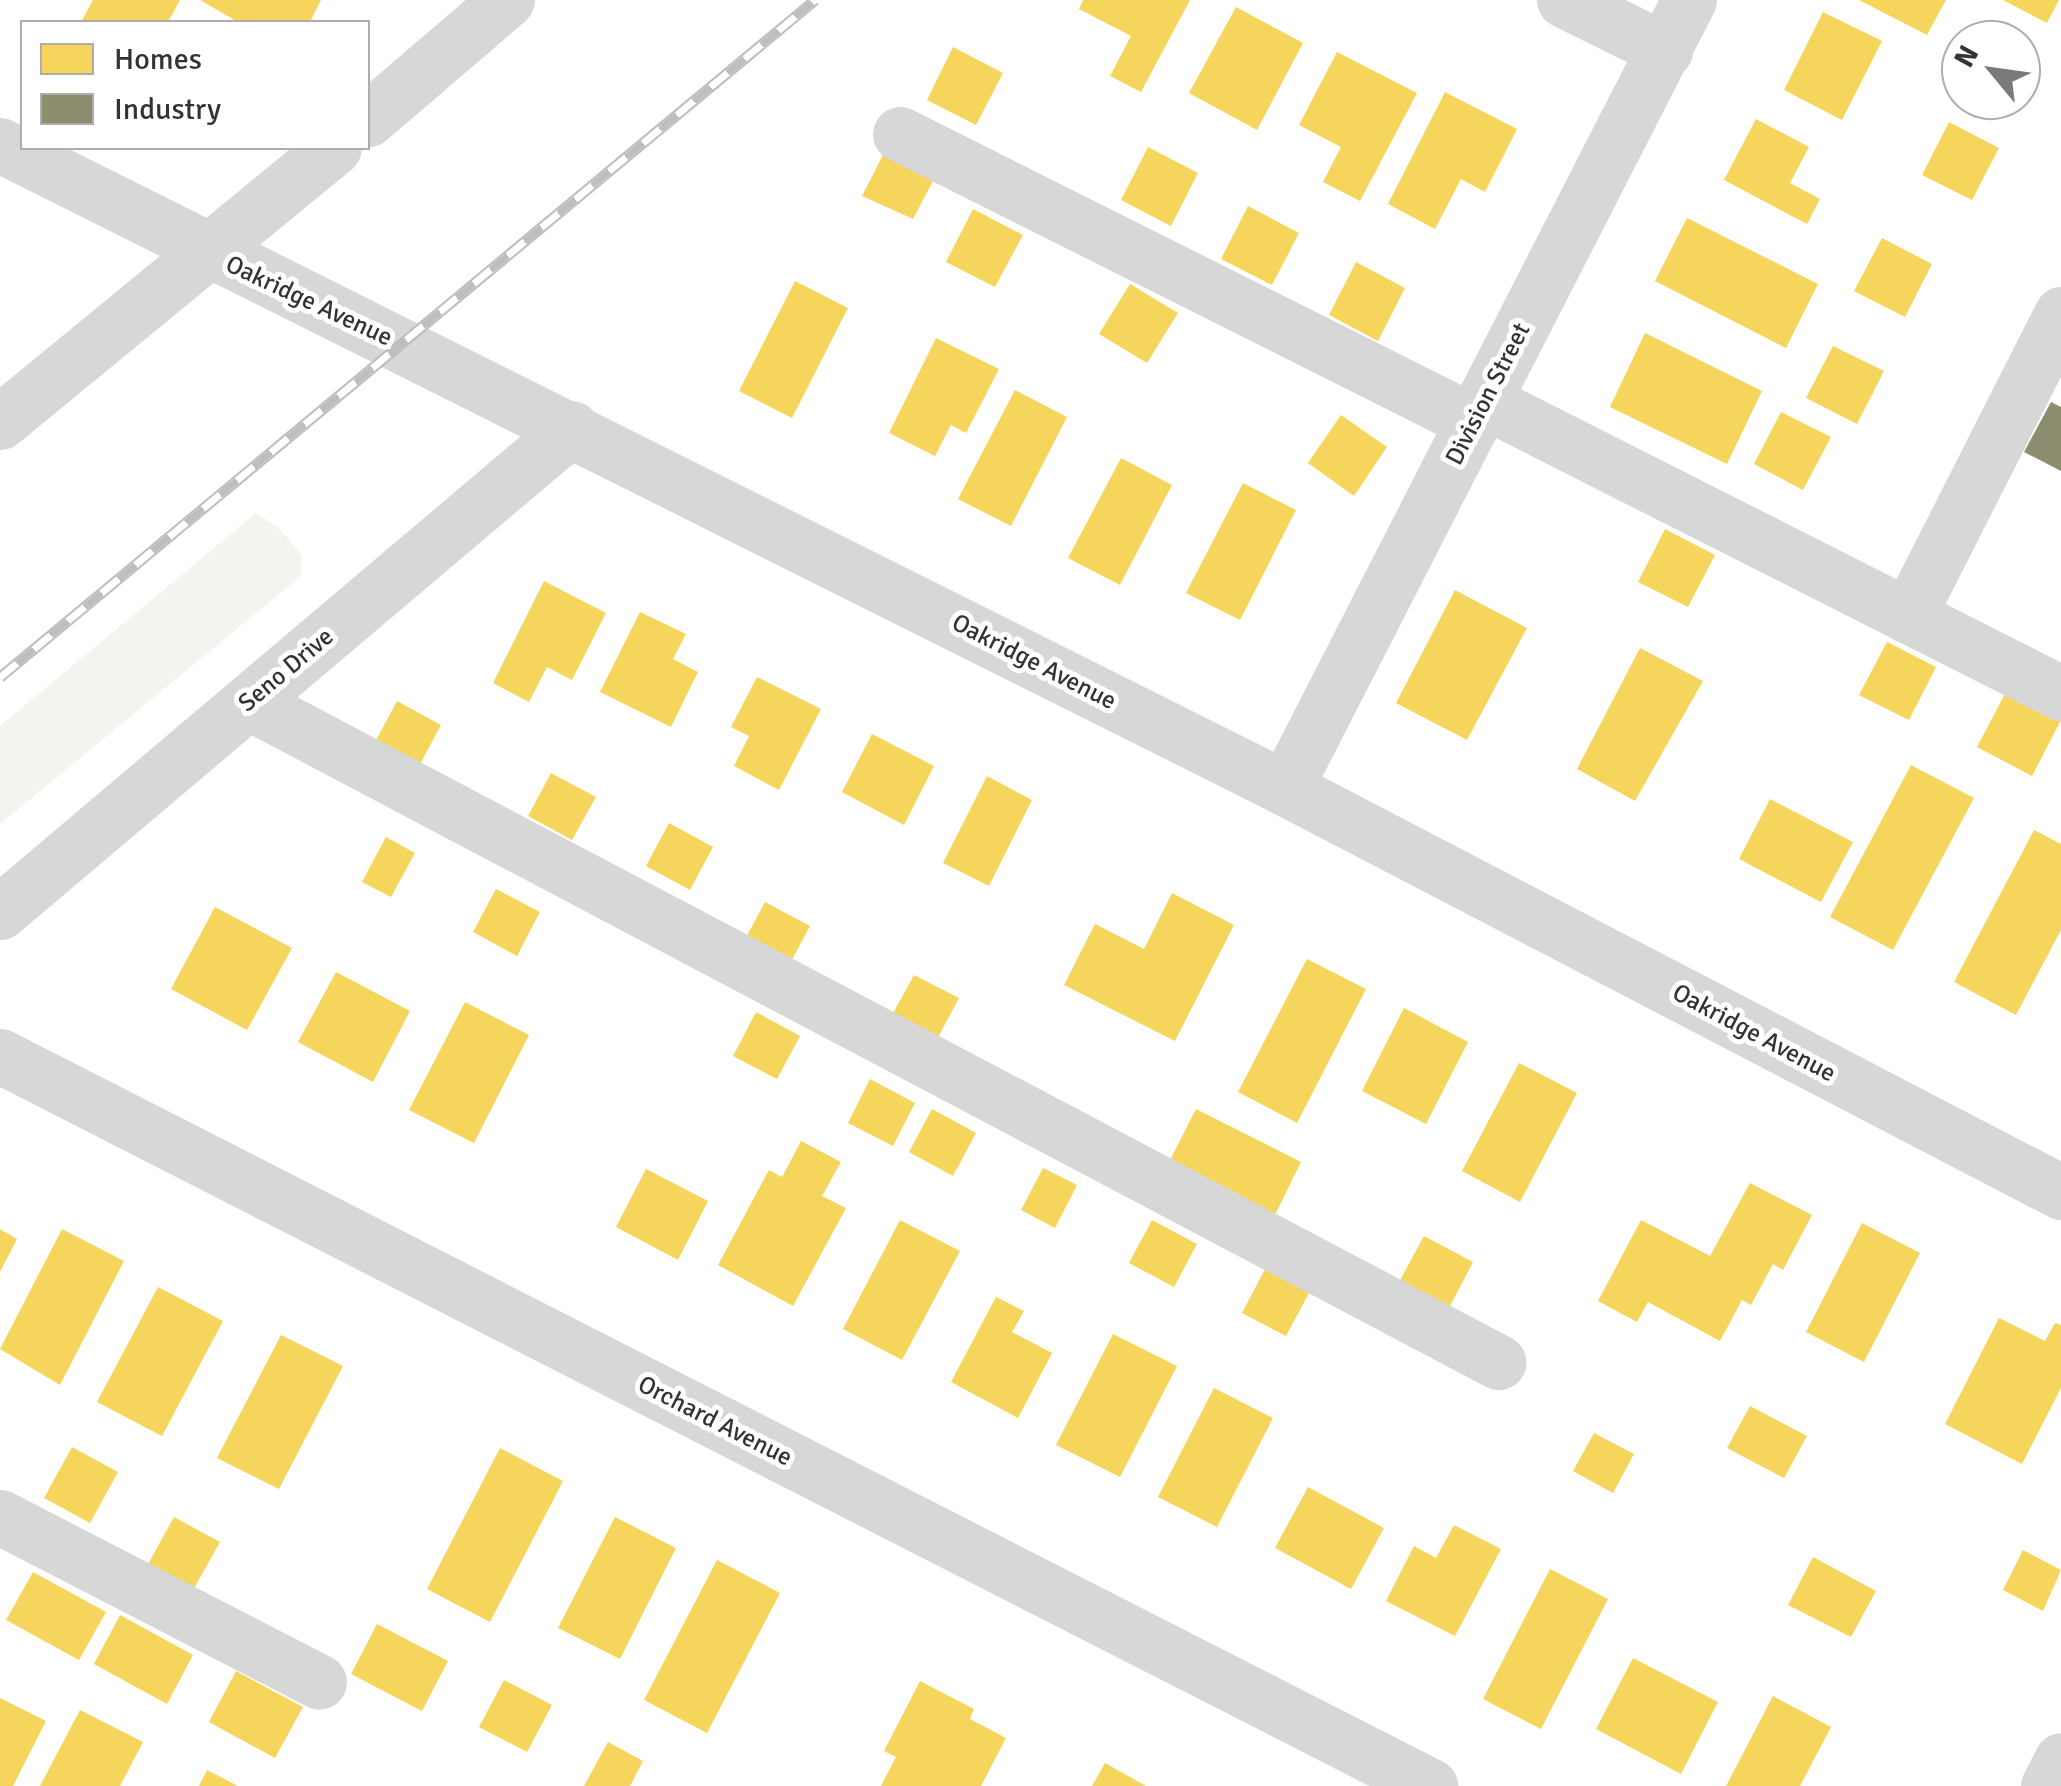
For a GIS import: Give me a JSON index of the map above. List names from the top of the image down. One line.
{"streets":{"street":["Oakridge Avenue","Division Street","Seno Drive","Orchard Avenue"]},"crossings":[["Oakridge Avenue","Division Street"],["Oakridge Avenue","Seno Drive"]],"legend":["Homes","Industry"],"north":"top left"}
